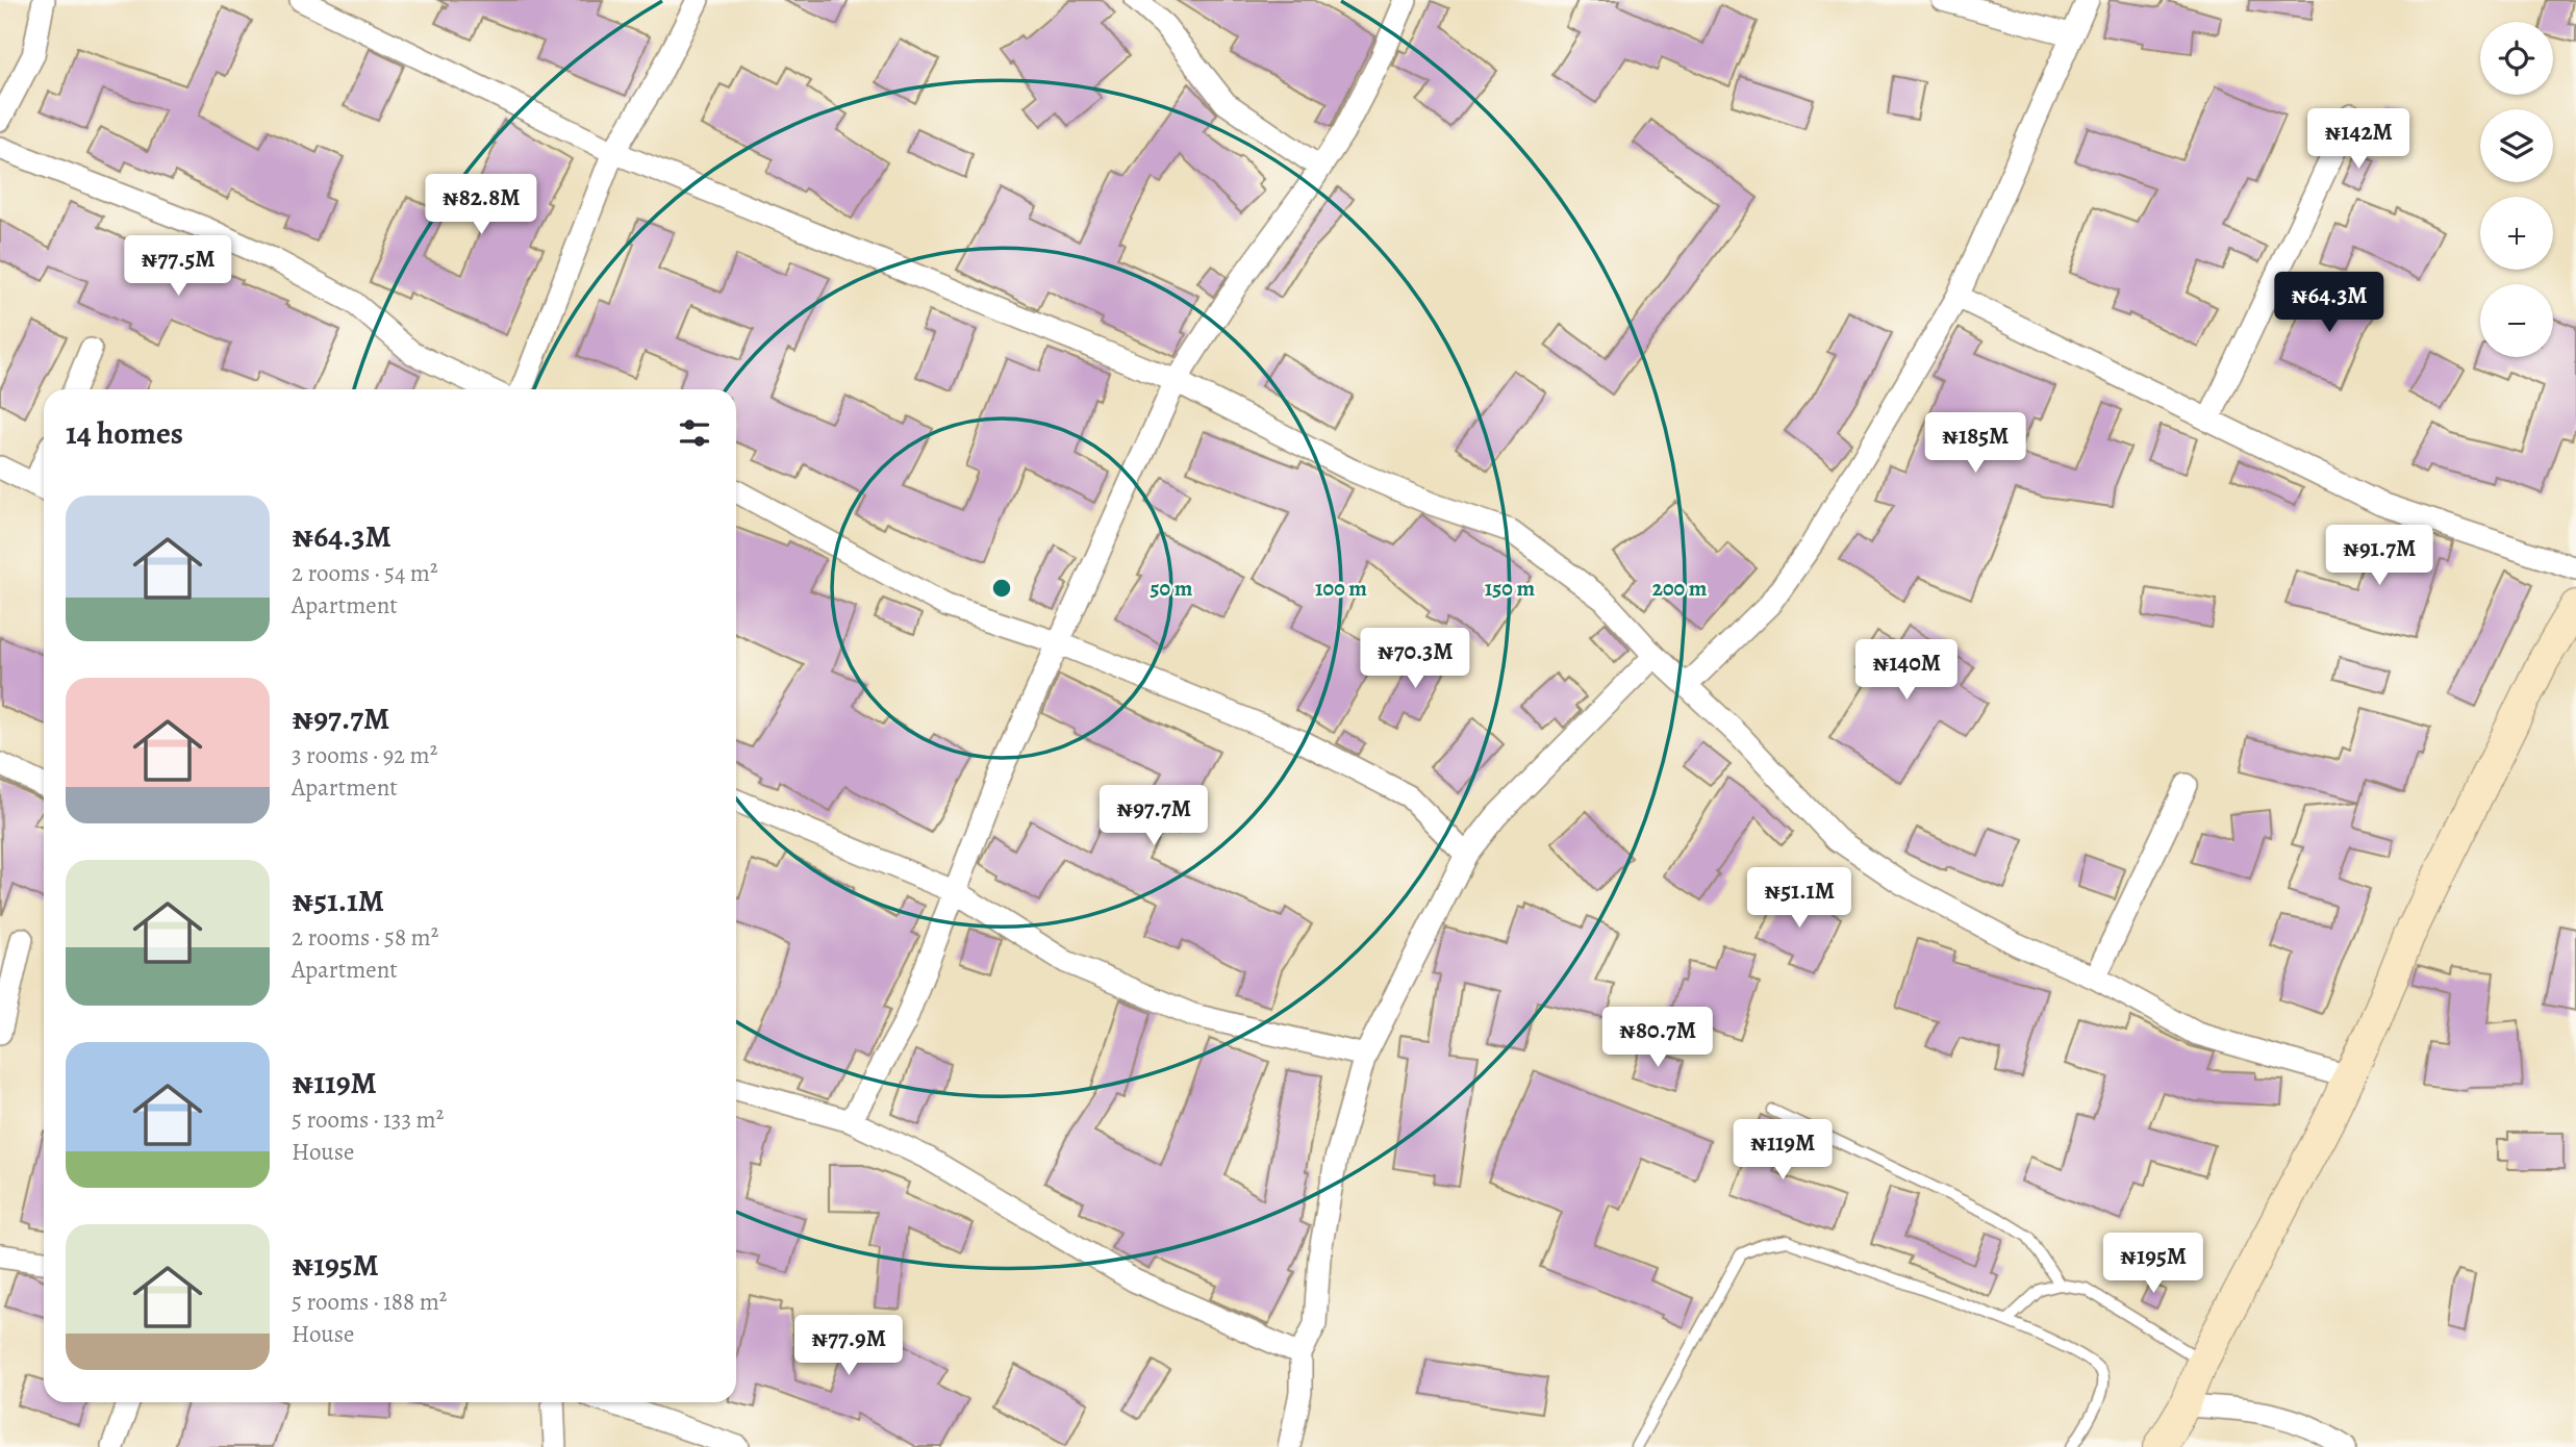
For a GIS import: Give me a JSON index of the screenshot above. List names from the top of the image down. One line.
{"page":{"map_buttons":["+","−"],"price":["₦142M","₦82.8M","₦77.5M","₦64.3M","₦185M","₦91.7M","₦70.3M","₦140M","₦97.7M","₦51.1M","₦80.7M","₦119M","₦195M","₦77.9M"],"heading":"14 homes","list":[{"name":"₦64.3M","note":"2 rooms · 54 m² · Apartment"},{"name":"₦97.7M","note":"3 rooms · 92 m² · Apartment"},{"name":"₦51.1M","note":"2 rooms · 58 m² · Apartment"},{"name":"₦119M","note":"5 rooms · 133 m² · House"},{"name":"₦195M","note":"5 rooms · 188 m² · House"}]},"rings":["50 m","100 m","150 m","200 m"]}
